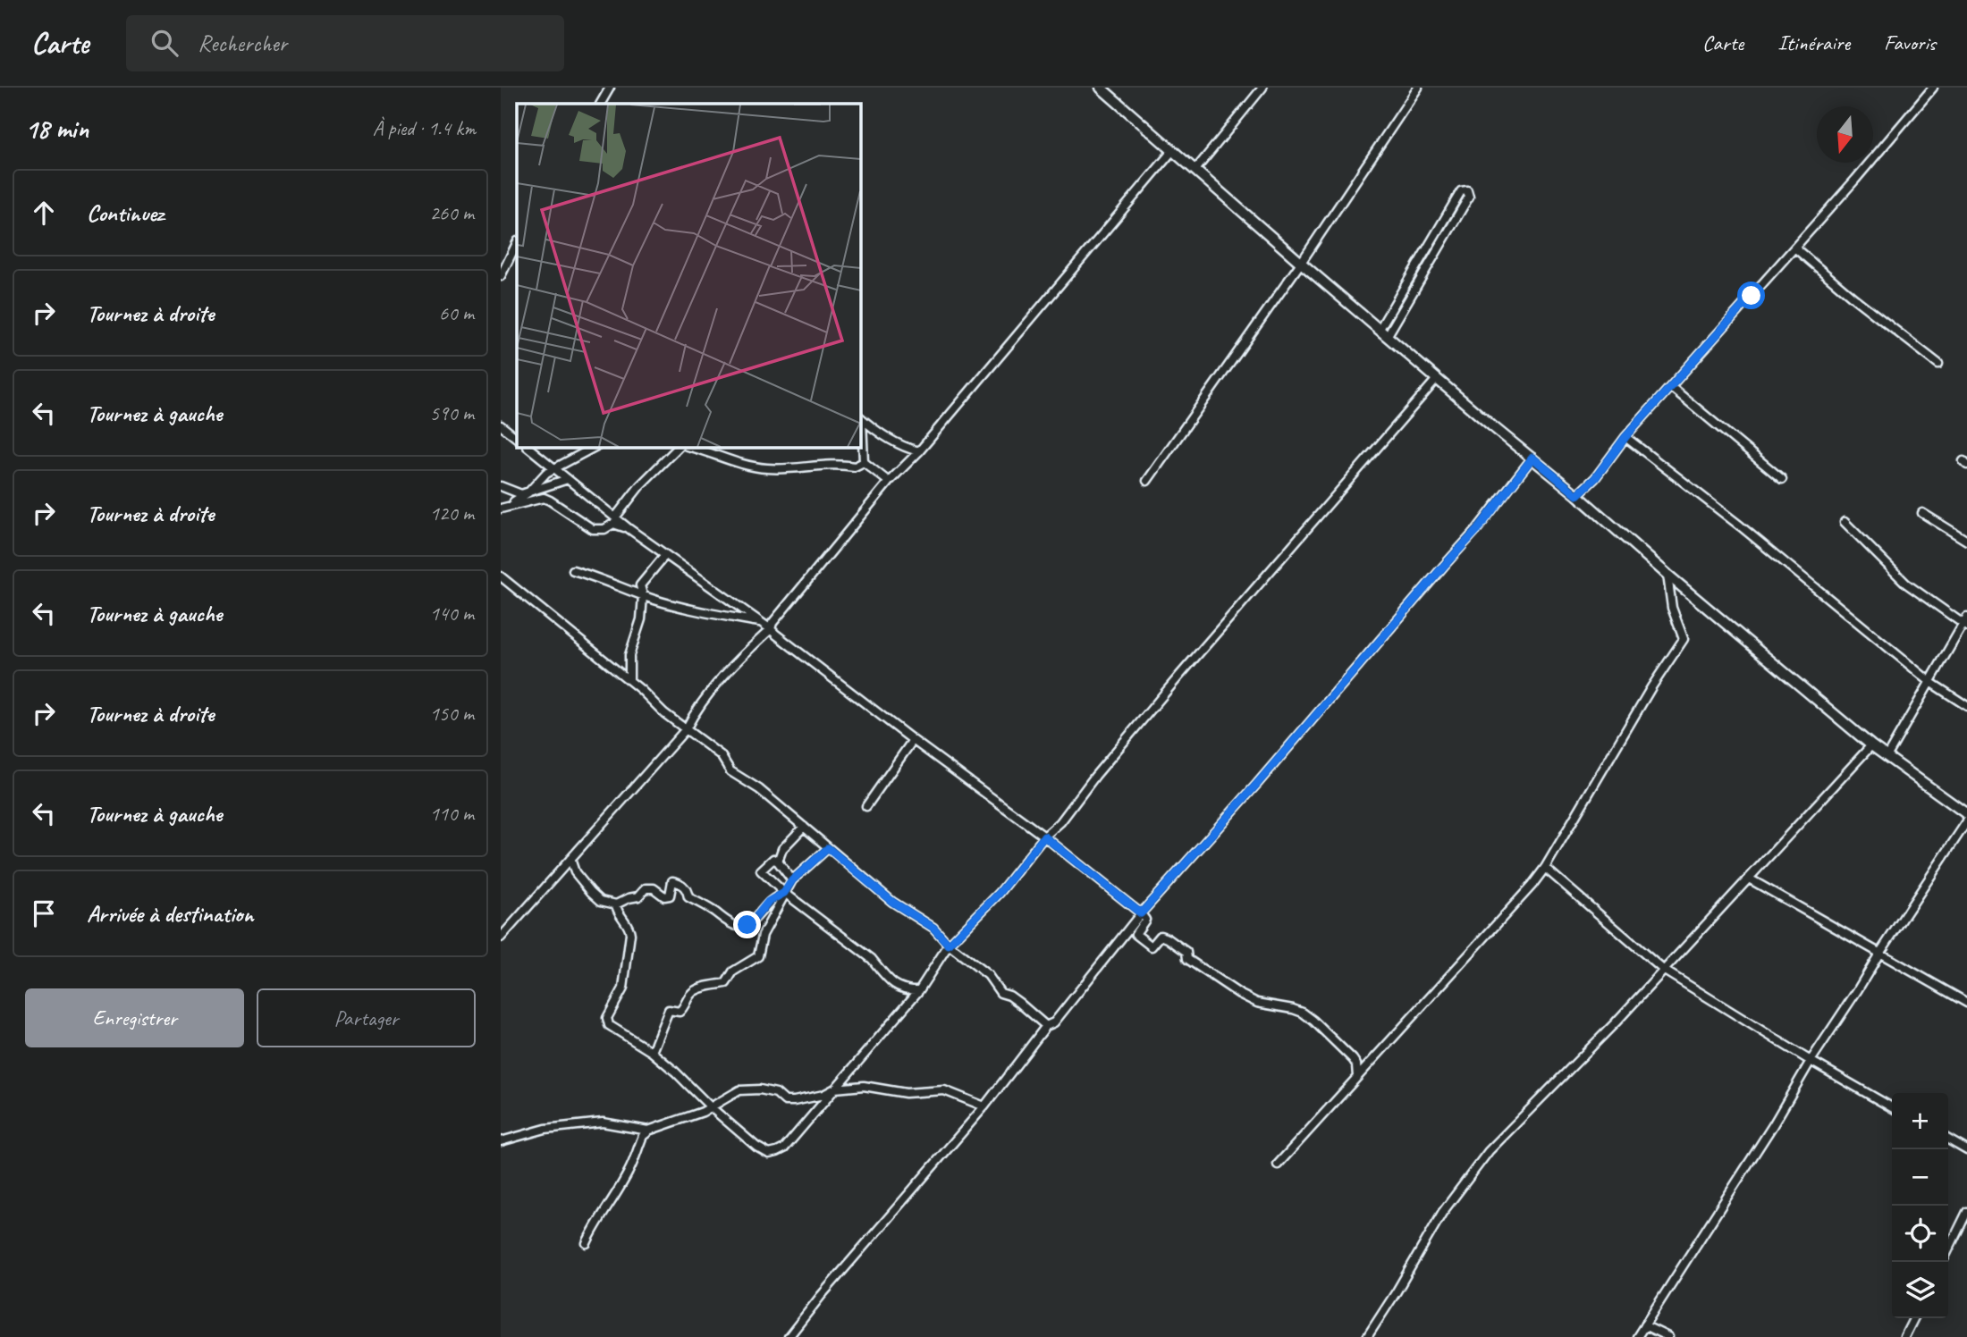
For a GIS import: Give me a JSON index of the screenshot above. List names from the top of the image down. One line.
{"north":"bottom","page":{"header":"Carte","search":"Rechercher","nav":["Carte","Itinéraire","Favoris"],"heading":["18 min","À pied · 1.4 km"],"list":[["Continuez","260 m"],["Tournez à droite","60 m"],["Tournez à gauche","590 m"],["Tournez à droite","120 m"],["Tournez à gauche","140 m"],["Tournez à droite","150 m"],["Tournez à gauche","110 m"],"Arrivée à destination"],"buttons":["Enregistrer","Partager"],"map_buttons":["+","−"]}}
